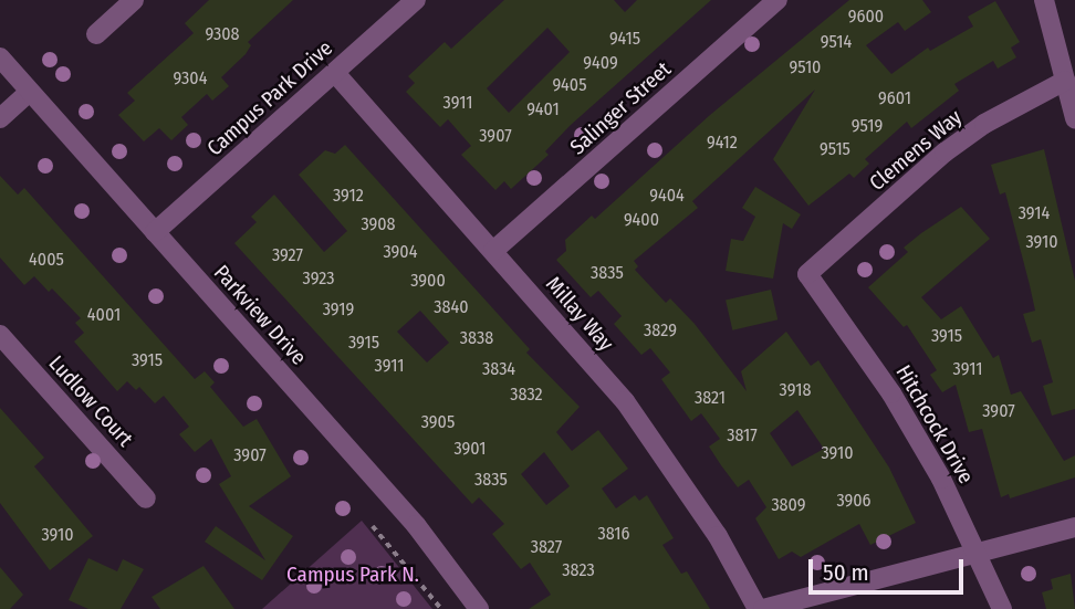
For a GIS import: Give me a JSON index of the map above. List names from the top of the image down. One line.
{"streets":{"street":["Campus Park Drive","Salinger Street","Clemens Way","Millay Way","Parkview Drive","Ludlow Court","Hitchcock Drive"]},"crossings":[["Campus Park Drive","Millay Way"],["Campus Park Drive","Parkview Drive"],["Salinger Street","Millay Way"],["Clemens Way","Hitchcock Drive"]],"parks":["Campus Park N."],"house_numbers":["9600","9308","9415","9514","9409","9510","9304","9405","9601","3911","9401","9519","3907","9412","9515","3912","9404","3914","9400","3908","3910","3904","3927","4005","3835","3923","3900","3840","3919","4001","3829","3915","3838","3915","3915","3911","3834","3911","3918","3832","3821","3907","3905","3817","3901","3910","3907","3835","3906","3809","3816","3910","3827","3823"],"scale_bar":"50 m"}
